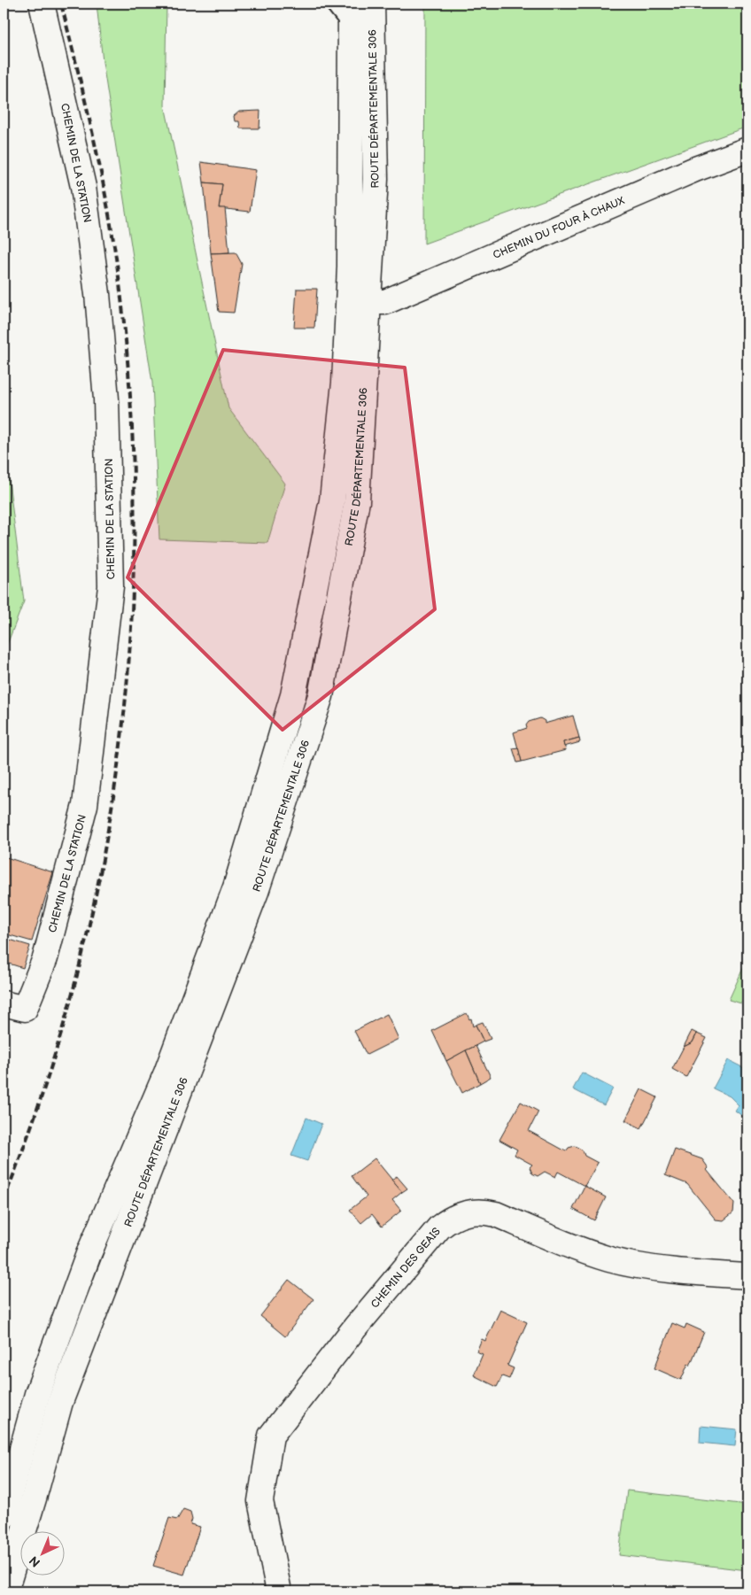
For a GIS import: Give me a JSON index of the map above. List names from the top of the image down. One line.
{"streets":{"main road":["ROUTE DÉPARTEMENTALE 306","CHEMIN DE LA STATION","CHEMIN DU FOUR À CHAUX","CHEMIN DES GEAIS"]},"crossings":[["ROUTE DÉPARTEMENTALE 306","CHEMIN DU FOUR À CHAUX"]],"north":"bottom left"}
